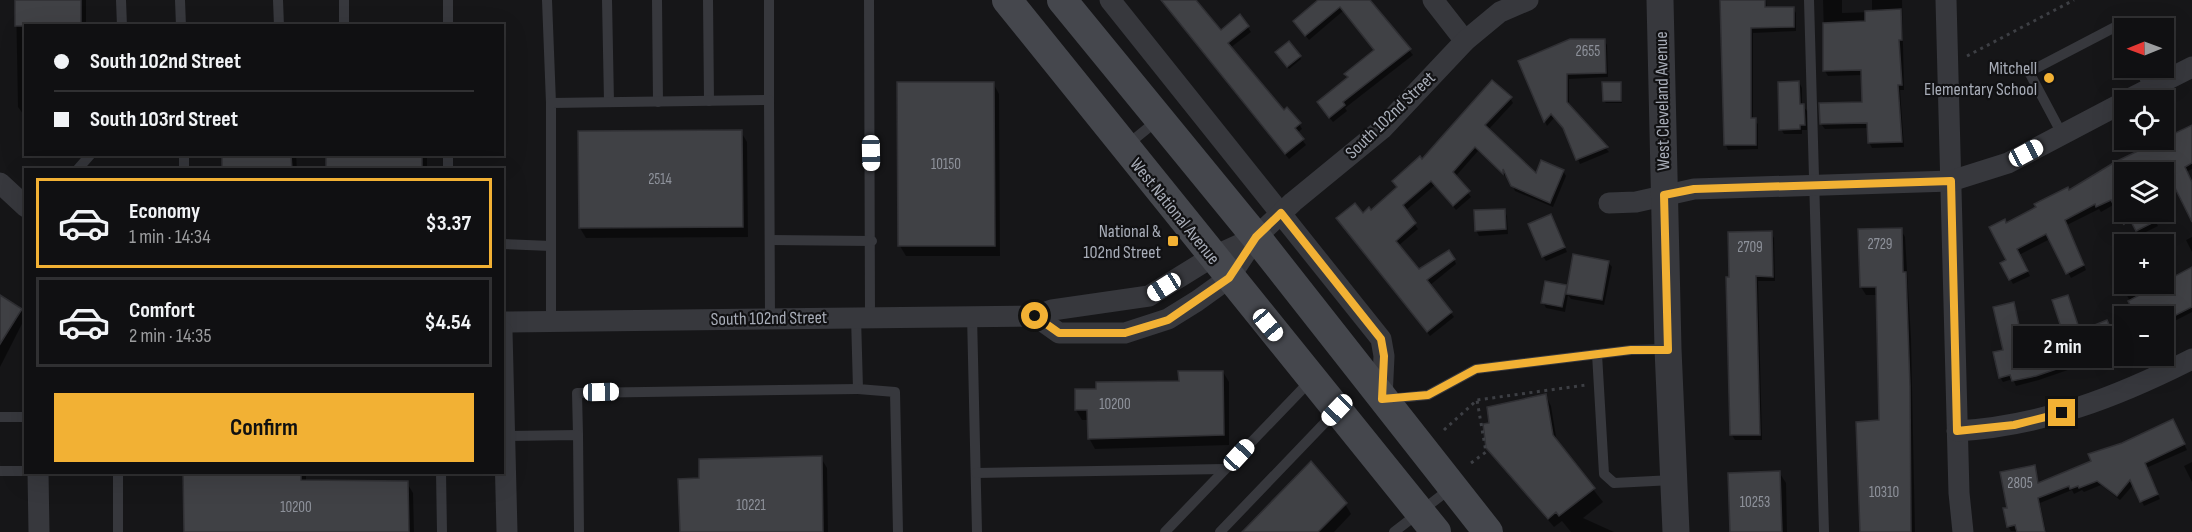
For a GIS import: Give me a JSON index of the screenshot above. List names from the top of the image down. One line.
{"streets":{"main road":["West National Avenue"],"street":["West Cleveland Avenue","South 102nd Street"]},"crossings":[["South 102nd Street","West National Avenue"]],"places":{"other":["Mitchell Elementary School"],"transit":["National & 102nd Street"]},"house_numbers":["2655","10150","2514","2729","2709","10200","2805","10310","10253","10221","10200"],"north":"left","page":{"map_buttons":["+","−"],"banner":["South 102nd Street","South 103rd Street"],"list":[{"name":"Economy","note":"1 min · 14:34","value":"$3.37"},{"name":"Comfort","note":"2 min · 14:35","value":"$4.54"}],"bubble":"2 min","buttons":"Confirm"}}
